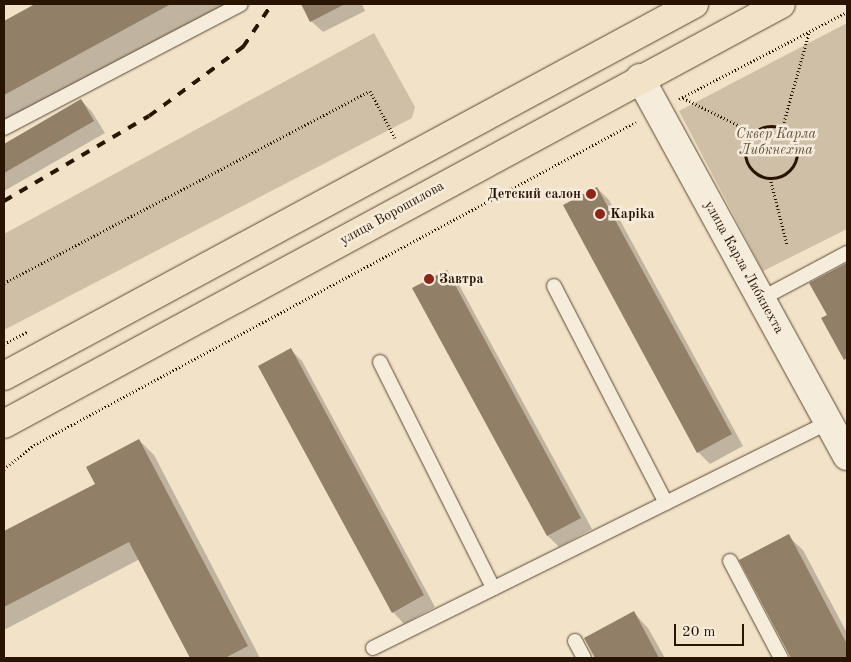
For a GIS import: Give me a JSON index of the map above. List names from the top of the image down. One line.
{"streets":{"main road":["улица Ворошилова"],"street":["улица Карла Либкнехта"]},"crossings":[["улица Ворошилова","улица Карла Либкнехта"]],"parks":["Сквер Карла Либкнехта"],"places":["Детский салон","Kapika","Завтра"],"scale_bar":"20 m"}
